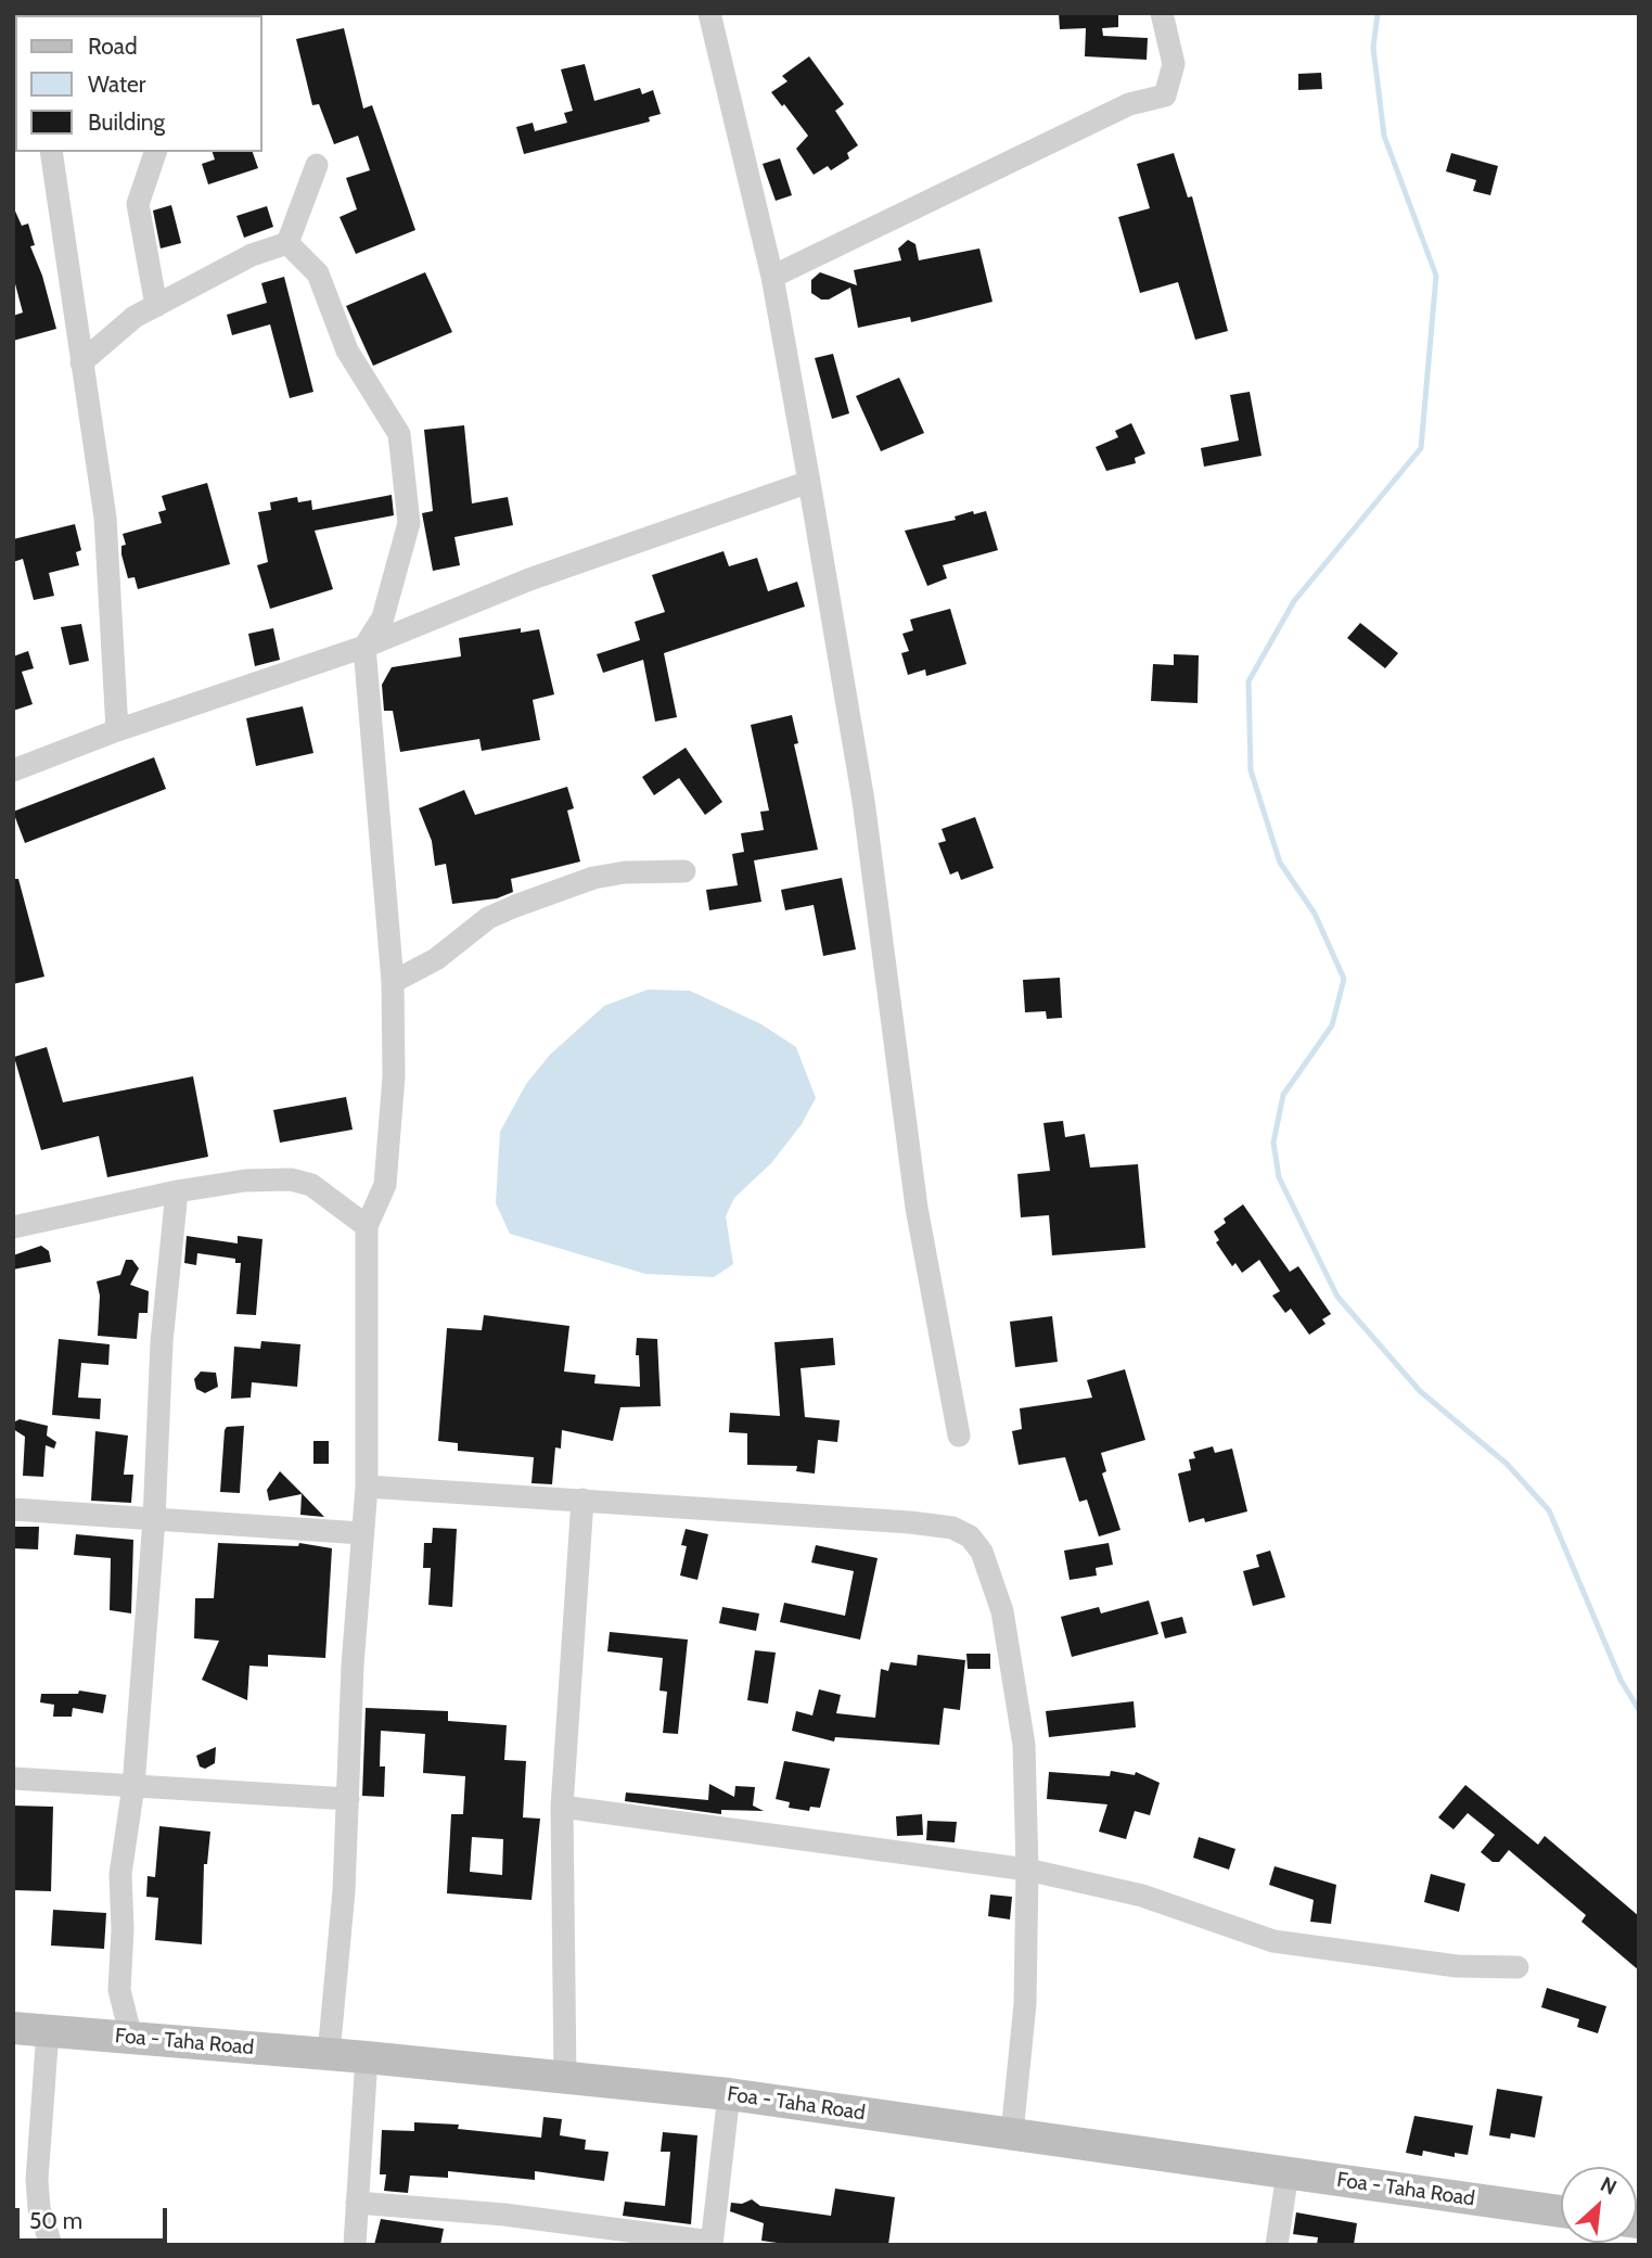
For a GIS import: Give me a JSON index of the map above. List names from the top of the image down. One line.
{"streets":{"street":["Foa - Taha Road"]},"legend":["Road","Water","Building"],"scale_bar":"50 m","north":"top right"}
